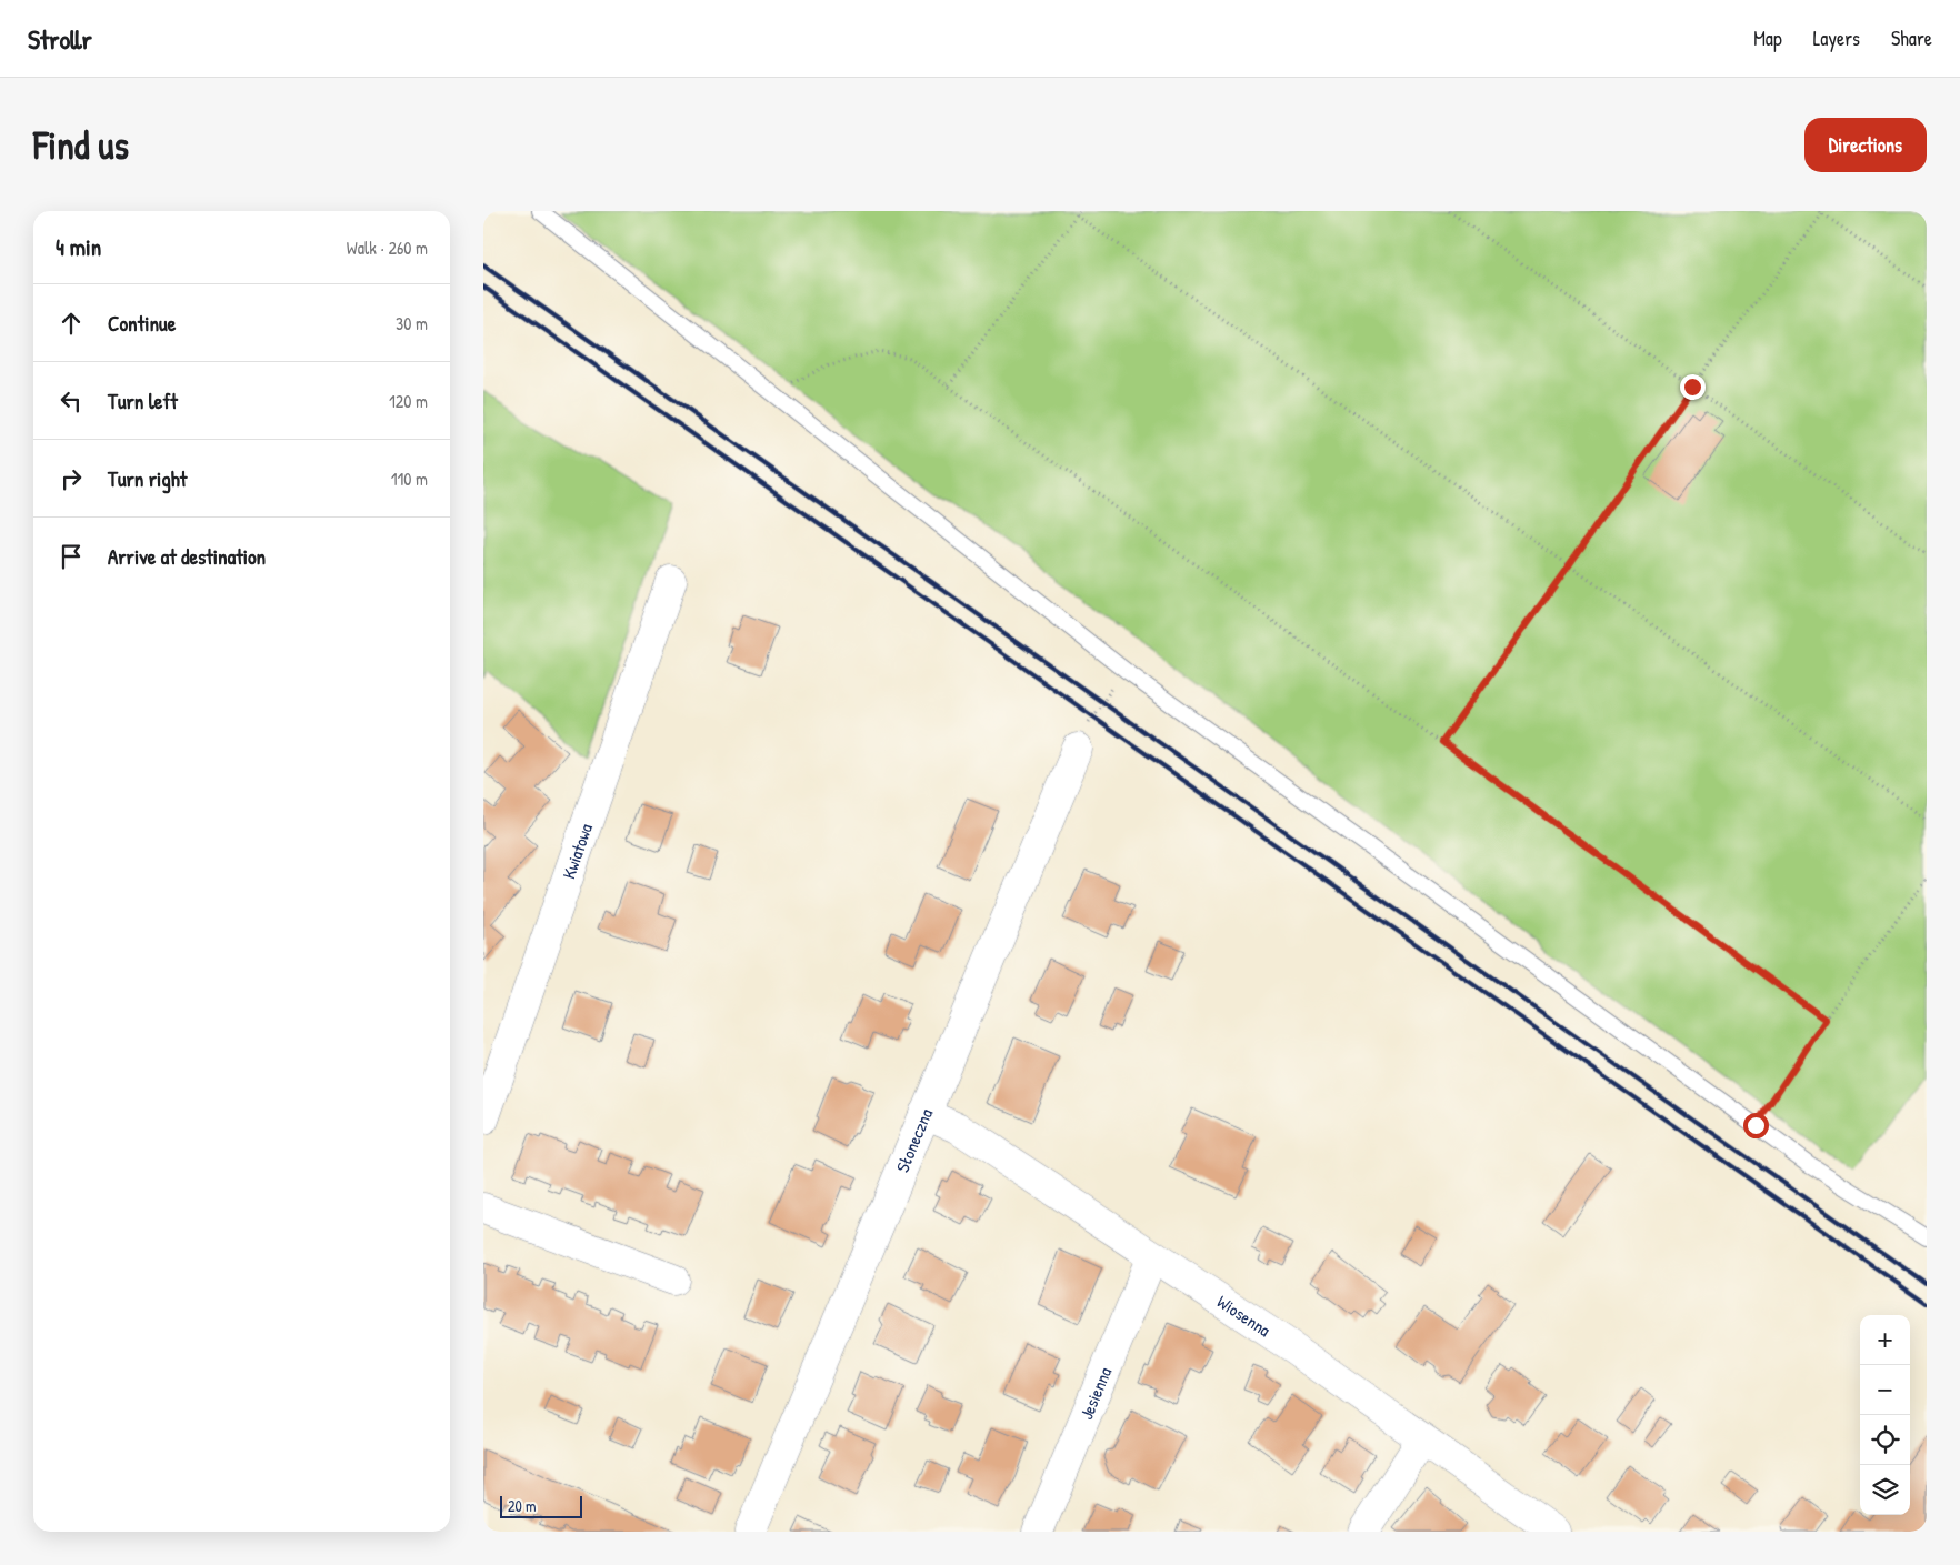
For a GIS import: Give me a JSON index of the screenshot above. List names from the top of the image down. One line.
{"streets":{"street":["Kwiatowa","Słoneczna","Wiosenna","Jesienna"]},"crossings":[["Słoneczna","Wiosenna"],["Wiosenna","Jesienna"]],"scale_bar":"20 m","page":{"header":"Strollr","nav":["Map","Layers","Share"],"buttons":"Directions","title":"Find us","heading":["4 min","Walk · 260 m"],"list":[["Continue","30 m"],["Turn left","120 m"],["Turn right","110 m"],"Arrive at destination"],"map_buttons":["+","−"],"scale":"20 m"}}
